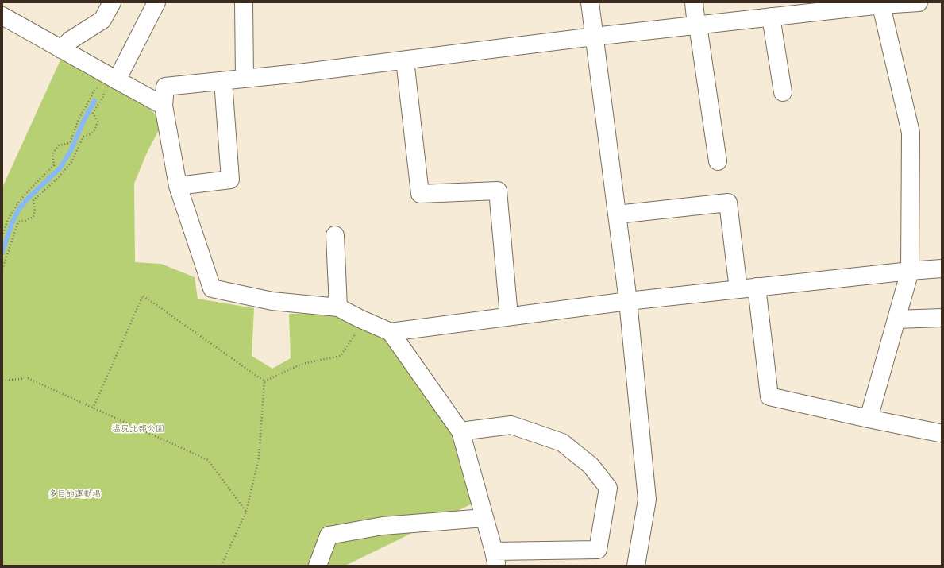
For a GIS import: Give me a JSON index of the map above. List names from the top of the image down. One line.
{"parks":["塩尻北部公園","多目的運動場"]}
